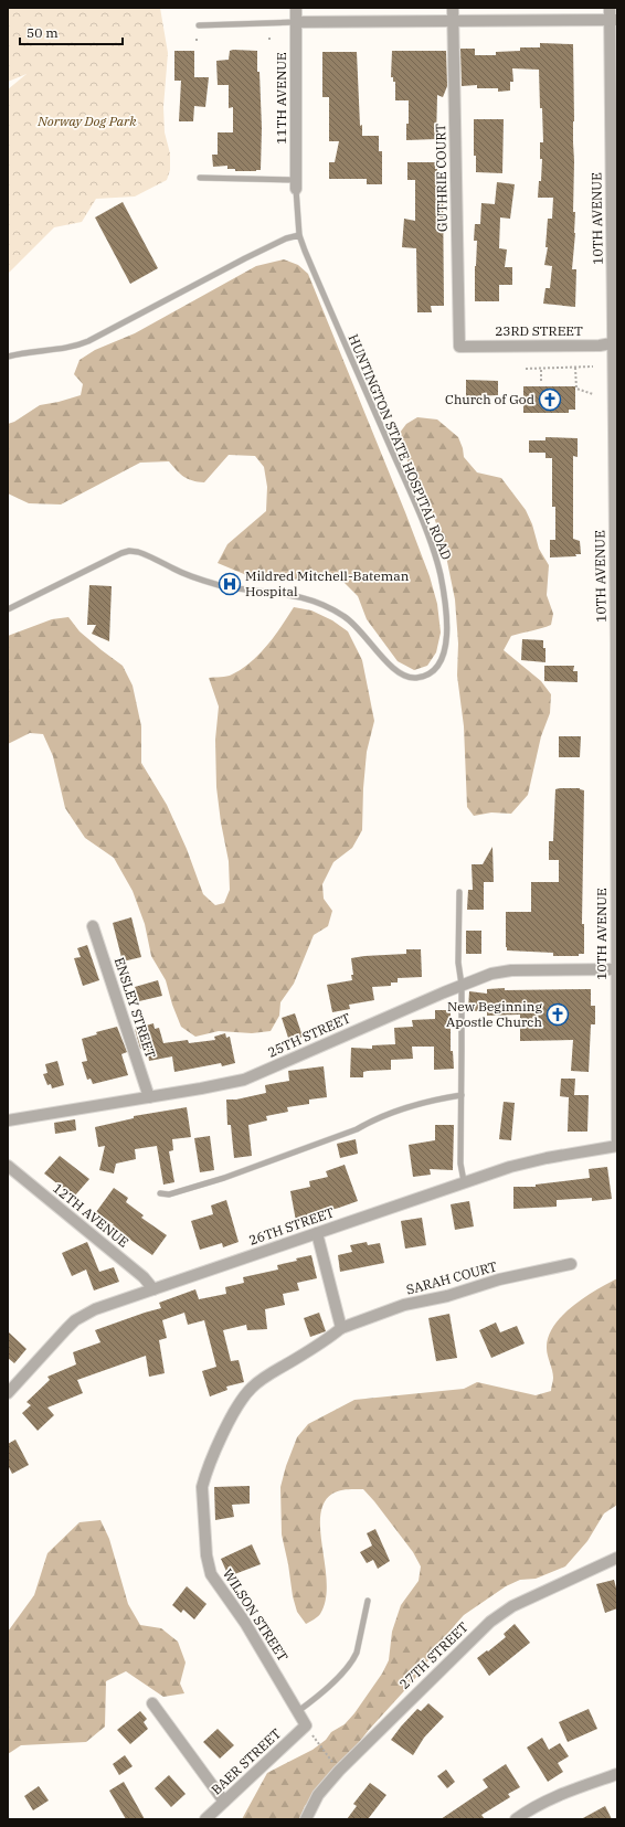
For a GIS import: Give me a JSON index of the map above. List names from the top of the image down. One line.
{"streets":{"street":["11TH AVENUE","GUTHRIE COURT","10TH AVENUE","23RD STREET","ENSLEY STREET","25TH STREET","12TH AVENUE","26TH STREET","SARAH COURT","WILSON STREET","27TH STREET","BAER STREET"],"lane":["HUNTINGTON STATE HOSPITAL ROAD"]},"crossings":[["11TH AVENUE","HUNTINGTON STATE HOSPITAL ROAD"],["GUTHRIE COURT","23RD STREET"],["10TH AVENUE","23RD STREET"],["10TH AVENUE","25TH STREET"],["10TH AVENUE","26TH STREET"],["ENSLEY STREET","25TH STREET"],["12TH AVENUE","26TH STREET"],["SARAH COURT","WILSON STREET"],["WILSON STREET","BAER STREET"]],"parks":["Norway Dog Park"],"places":{"church":["Church of God","New Beginning Apostle Church"],"hospital":["Mildred Mitchell-Bateman Hospital"]},"scale_bar":"50 m"}
